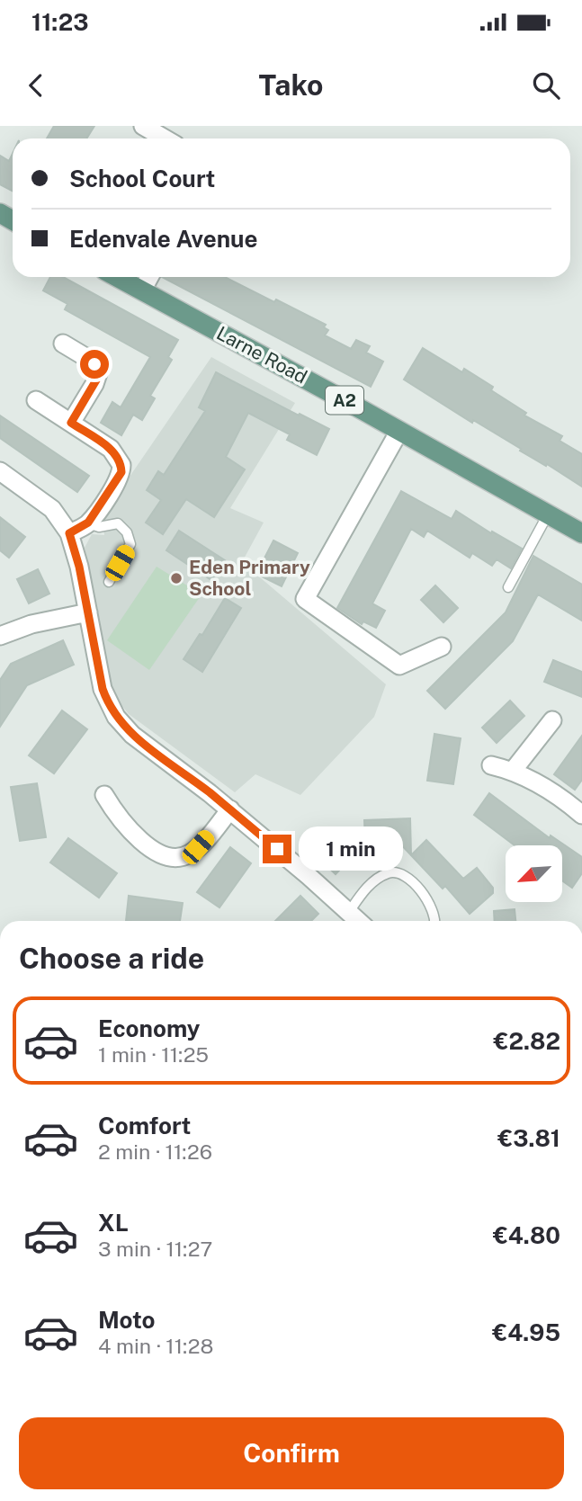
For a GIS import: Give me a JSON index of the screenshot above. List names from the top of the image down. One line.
{"streets":{"main road":["Larne Road","A2"]},"places":["Eden Primary School"],"north":"bottom left","page":{"status":"11:23","header":"Tako","banner":["School Court","Edenvale Avenue"],"bubble":"1 min","heading":"Choose a ride","list":[{"name":"Economy","note":"1 min · 11:25","value":"€2.82"},{"name":"Comfort","note":"2 min · 11:26","value":"€3.81"},{"name":"XL","note":"3 min · 11:27","value":"€4.80"},{"name":"Moto","note":"4 min · 11:28","value":"€4.95"}],"buttons":"Confirm"}}
